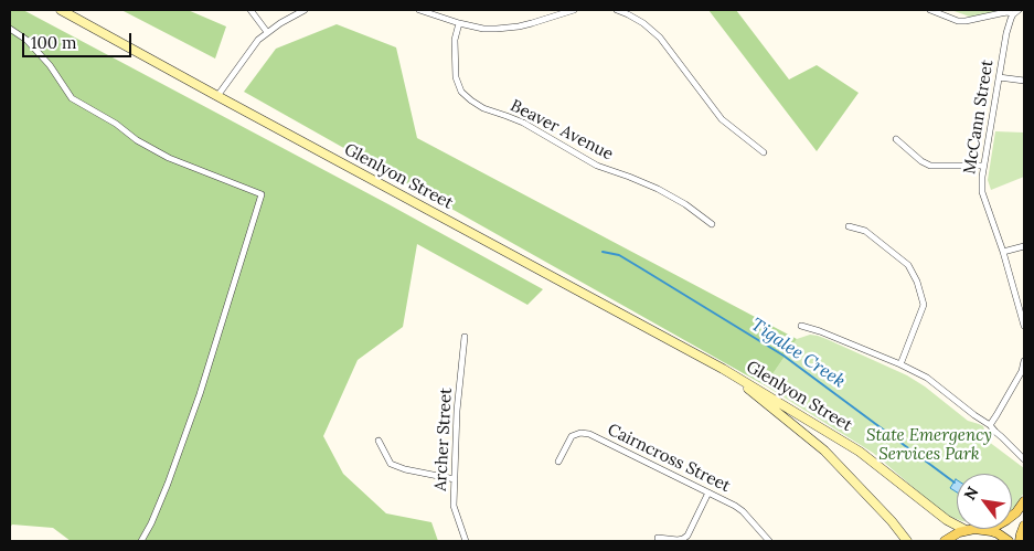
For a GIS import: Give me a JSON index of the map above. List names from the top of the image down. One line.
{"streets":{"main road":["Glenlyon Street"],"street":["McCann Street","Beaver Avenue","Archer Street","Cairncross Street"]},"water":["Tigalee Creek"],"parks":["State Emergency Services Park"],"scale_bar":"100 m","north":"top left"}
